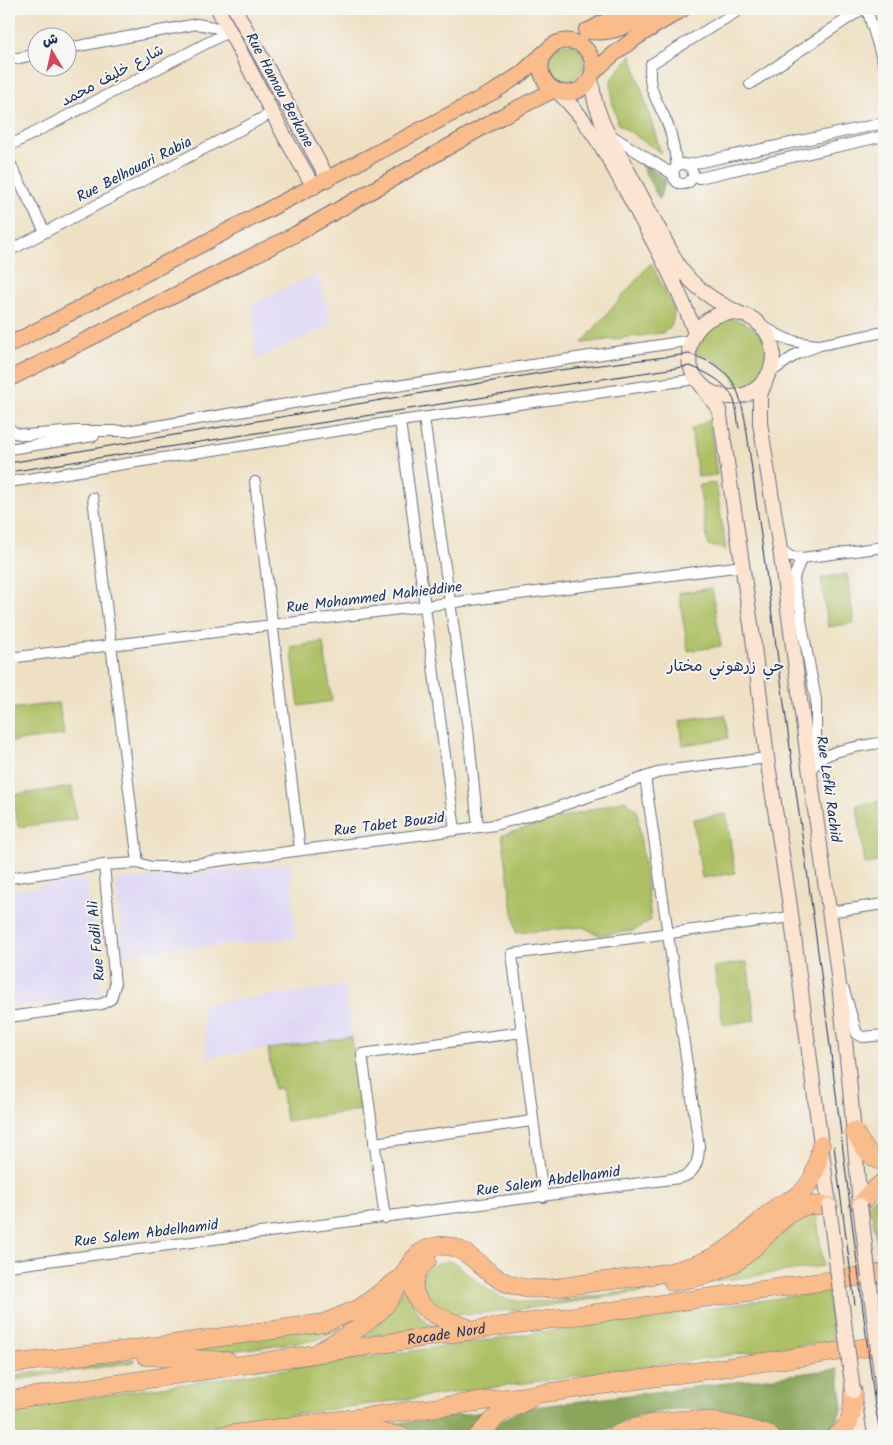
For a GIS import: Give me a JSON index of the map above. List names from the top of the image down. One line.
{"streets":{"highway":["Rocade Nord"],"main road":["Rue Hamou Berkane","Rue Lefki Rachid"],"street":["شارع خليف محمد","Rue Belhouari Rabia","Rue Mohammed Mahieddine","Rue Tabet Bouzid","Rue Fodil Ali","Rue Salem Abdelhamid"]},"crossings":[["شارع خليف محمد","Rue Hamou Berkane"],["Rue Hamou Berkane","Rue Belhouari Rabia"],["Rue Tabet Bouzid","Rue Fodil Ali"],["Rue Tabet Bouzid","Rue Salem Abdelhamid"]],"districts":["حي زرهوني مختار"],"north":"top"}
